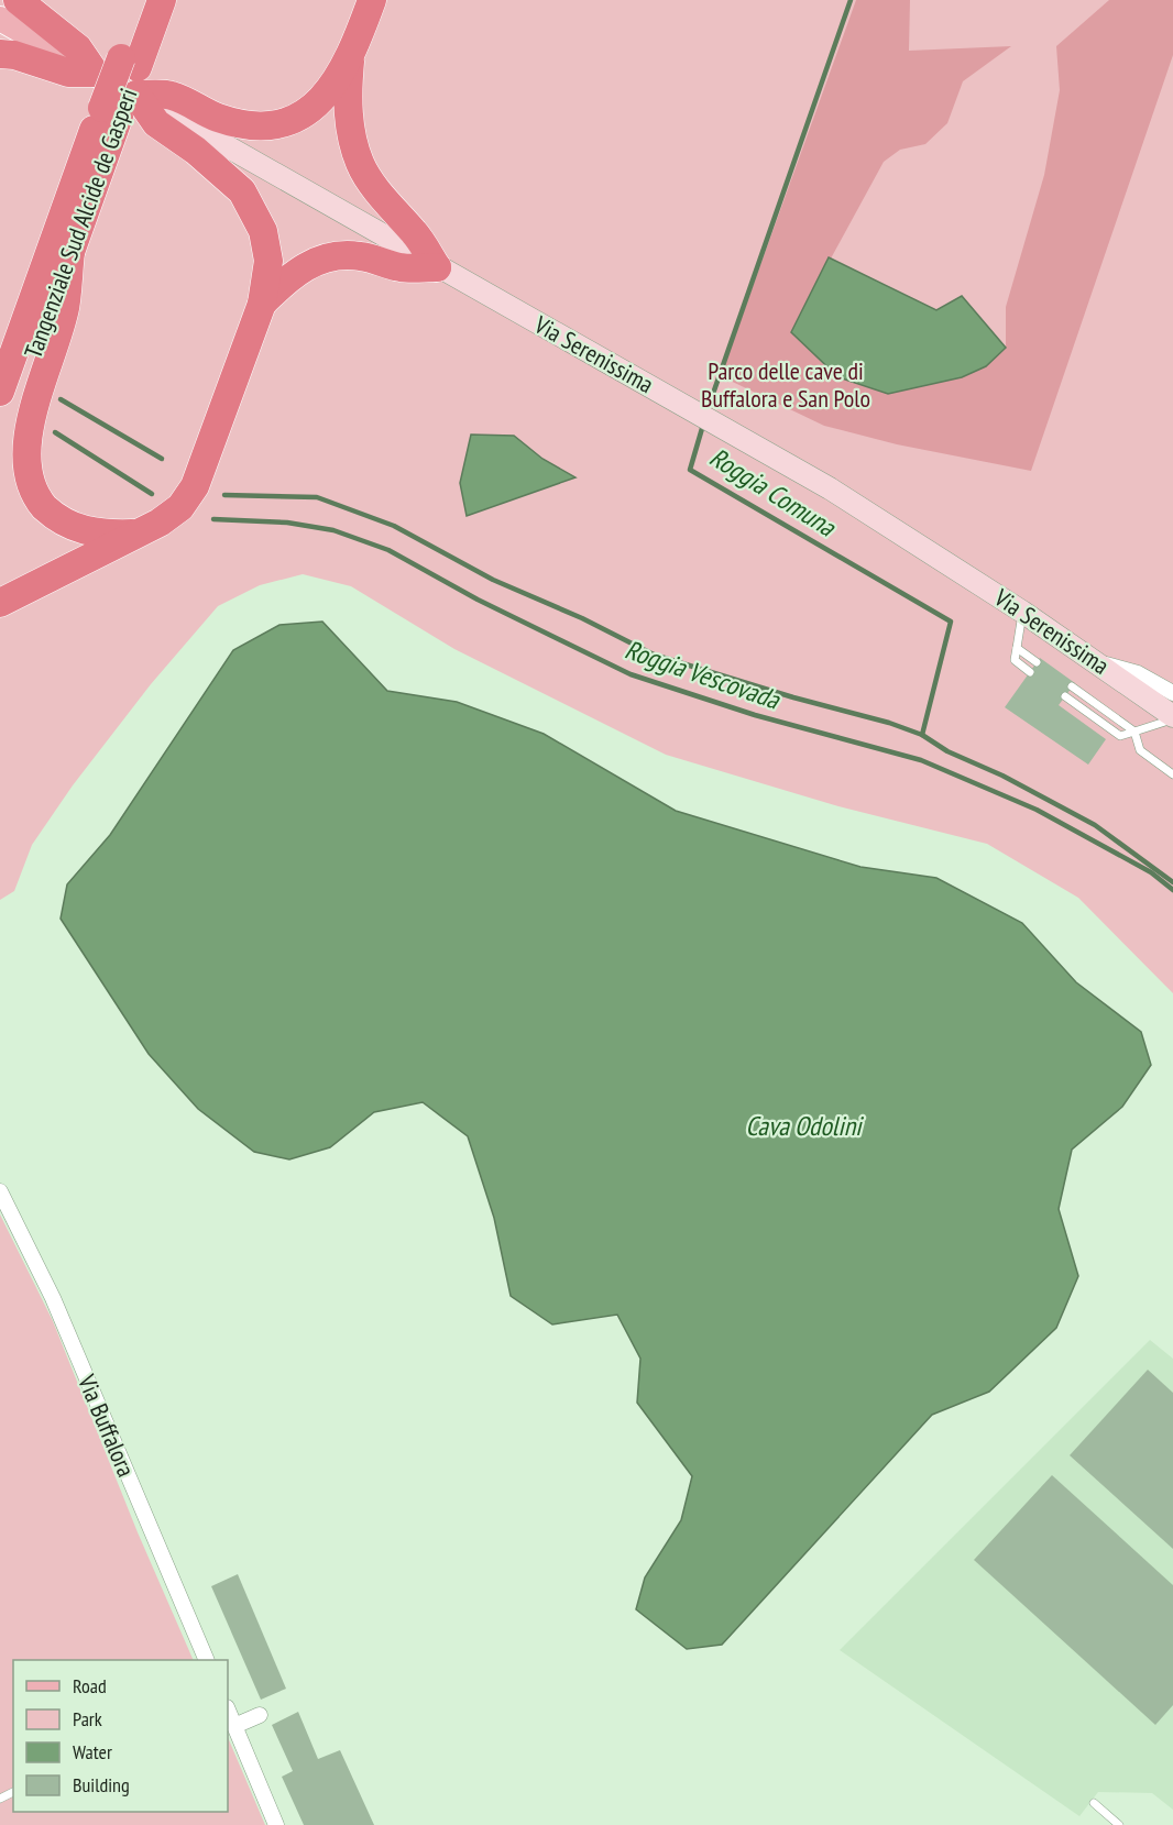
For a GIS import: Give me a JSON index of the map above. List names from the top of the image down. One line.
{"streets":{"highway":["Tangenziale Sud Alcide de Gasperi"],"main road":["Via Serenissima"],"street":["Via Buffalora"]},"water":["Roggia Comuna","Roggia Vescovada","Cava Odolini"],"parks":["Parco delle cave di Buffalora e San Polo"],"legend":["Road","Park","Water","Building"]}
